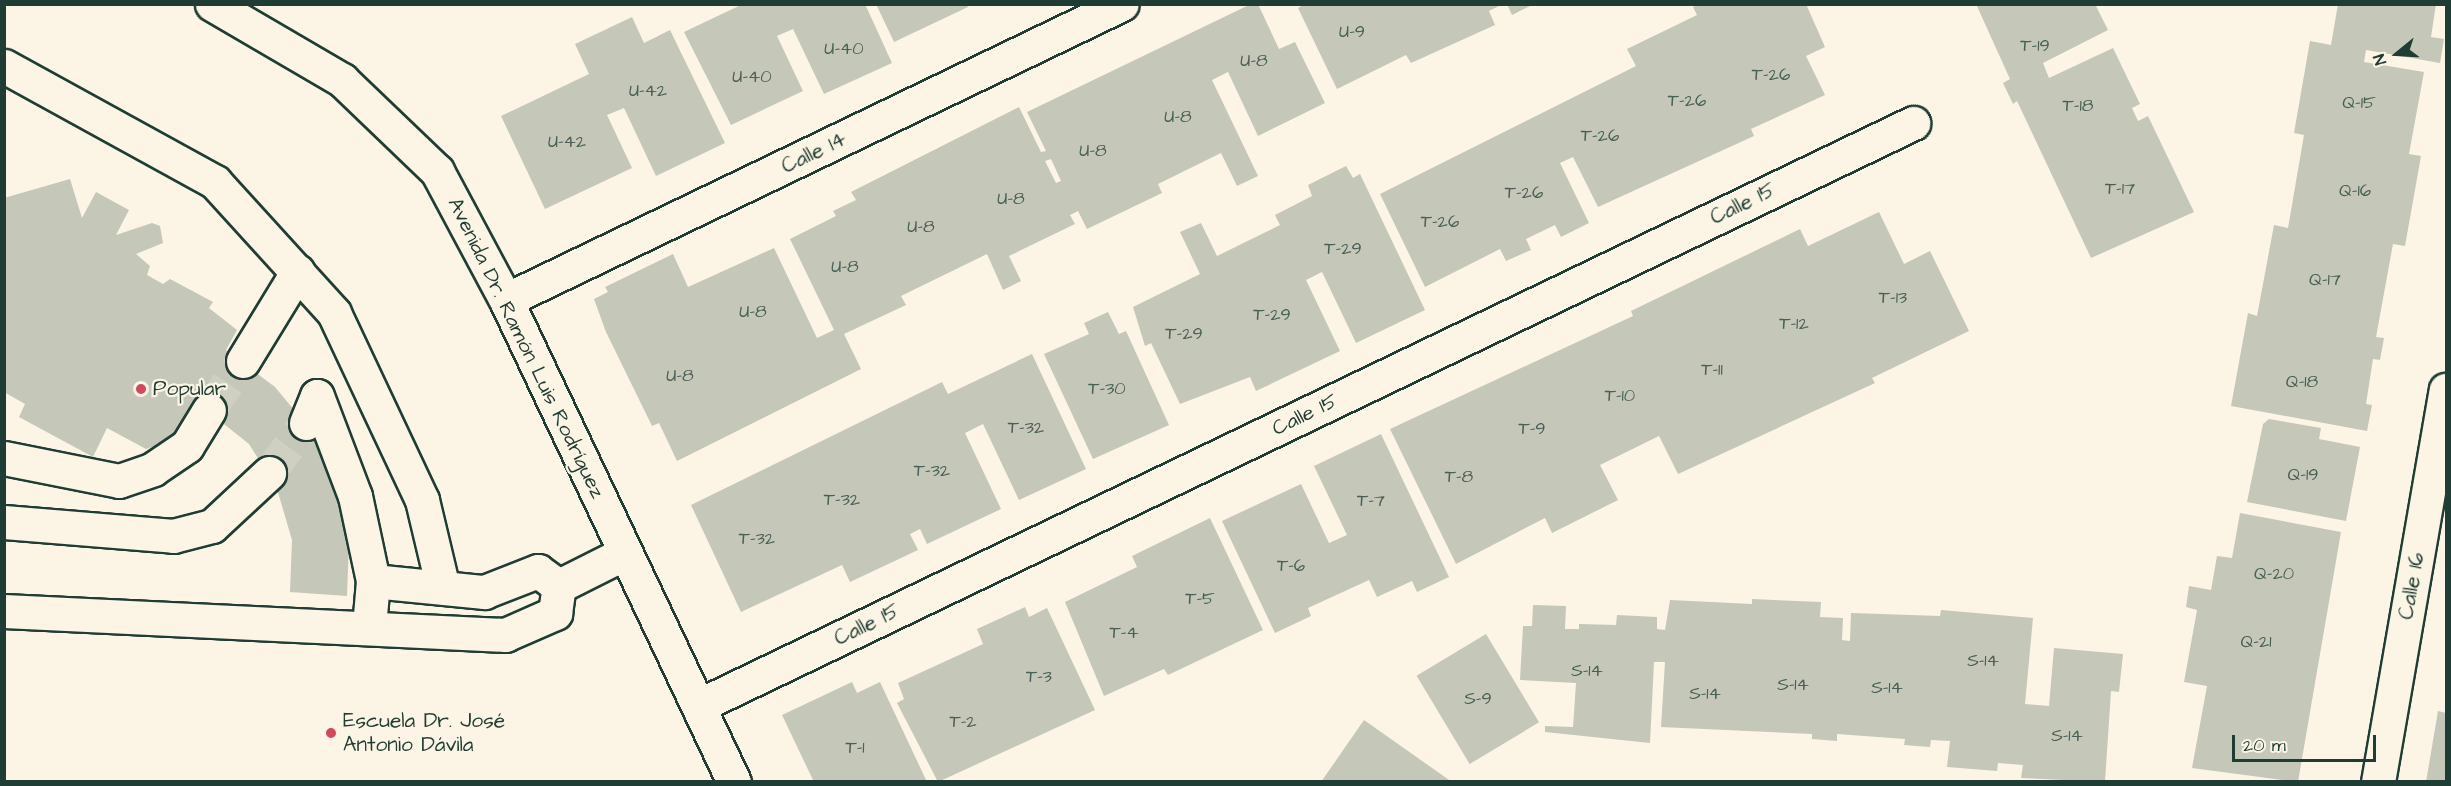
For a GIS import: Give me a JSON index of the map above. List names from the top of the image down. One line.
{"streets":{"street":["Calle 14","Calle 15","Avenida Dr. Ramón Luis Rodríguez","Calle 16"]},"crossings":[["Calle 14","Avenida Dr. Ramón Luis Rodríguez"],["Calle 15","Avenida Dr. Ramón Luis Rodríguez"]],"places":["Popular","Escuela Dr. José Antonio Dávila"],"house_numbers":["U-9","T-19","U-40","U-8","T-26","U-40","U-42","T-26","Q-15","T-18","U-8","T-26","U-42","U-8","T-17","Q-16","T-26","U-8","T-26","U-8","T-29","U-8","Q-17","T-13","U-8","T-29","T-12","T-29","T-11","U-8","Q-18","T-30","T-10","T-32","T-9","T-32","Q-19","T-8","T-32","T-7","T-32","T-6","Q-20","T-5","T-4","Q-21","S-14","S-14","T-3","S-14","S-14","S-14","S-9","T-2","S-14","T-1"],"scale_bar":"20 m","north":"left"}
